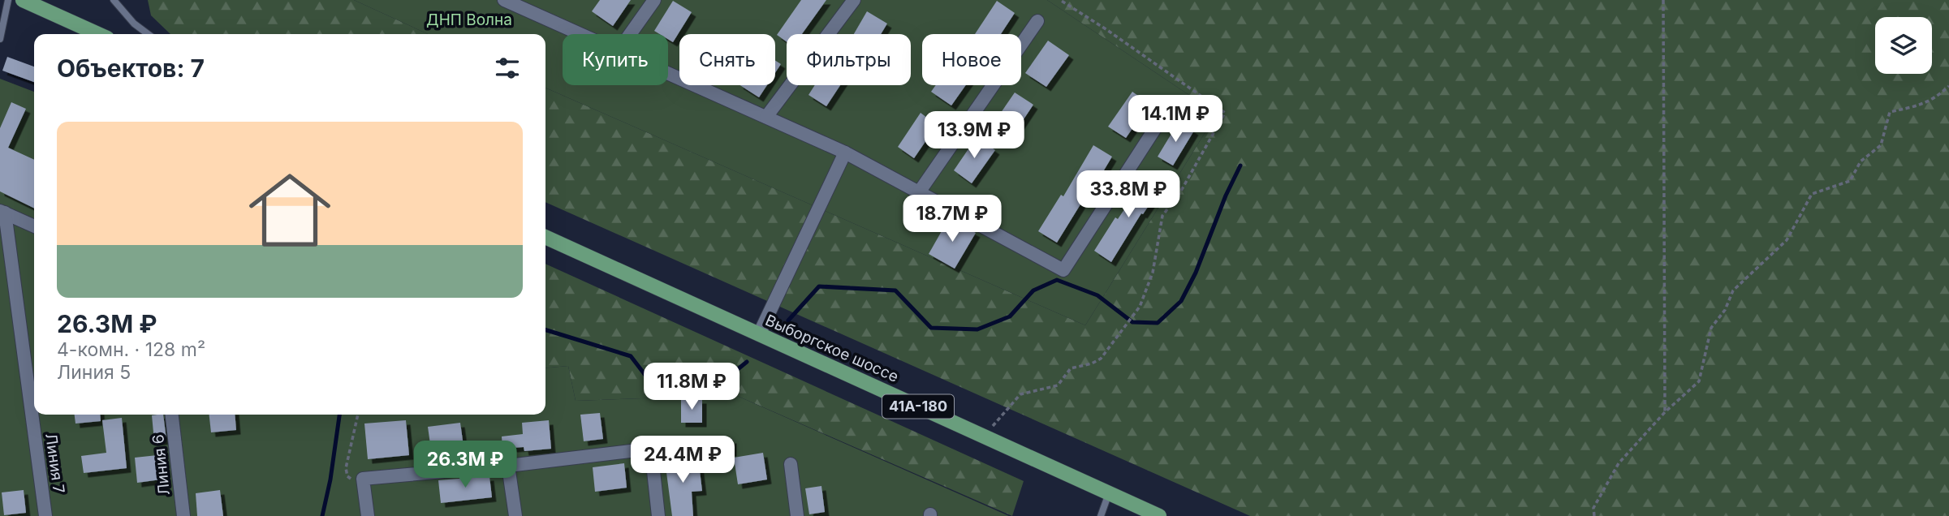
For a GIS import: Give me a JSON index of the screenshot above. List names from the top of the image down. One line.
{"streets":{"main road":["Выборгское шоссе","41А-180"],"street":["Линия 7","Линия 6"]},"parks":["ДНП Волна"],"page":{"chip":["Купить","Снять","Фильтры","Новое"],"heading":"Объектов: 7","price":["14.1M ₽","13.9M ₽","33.8M ₽","18.7M ₽","11.8M ₽","24.4M ₽","26.3M ₽"],"list":[{"name":"26.3M ₽","note":"4-комн. · 128 m² · Линия 5"}]}}
